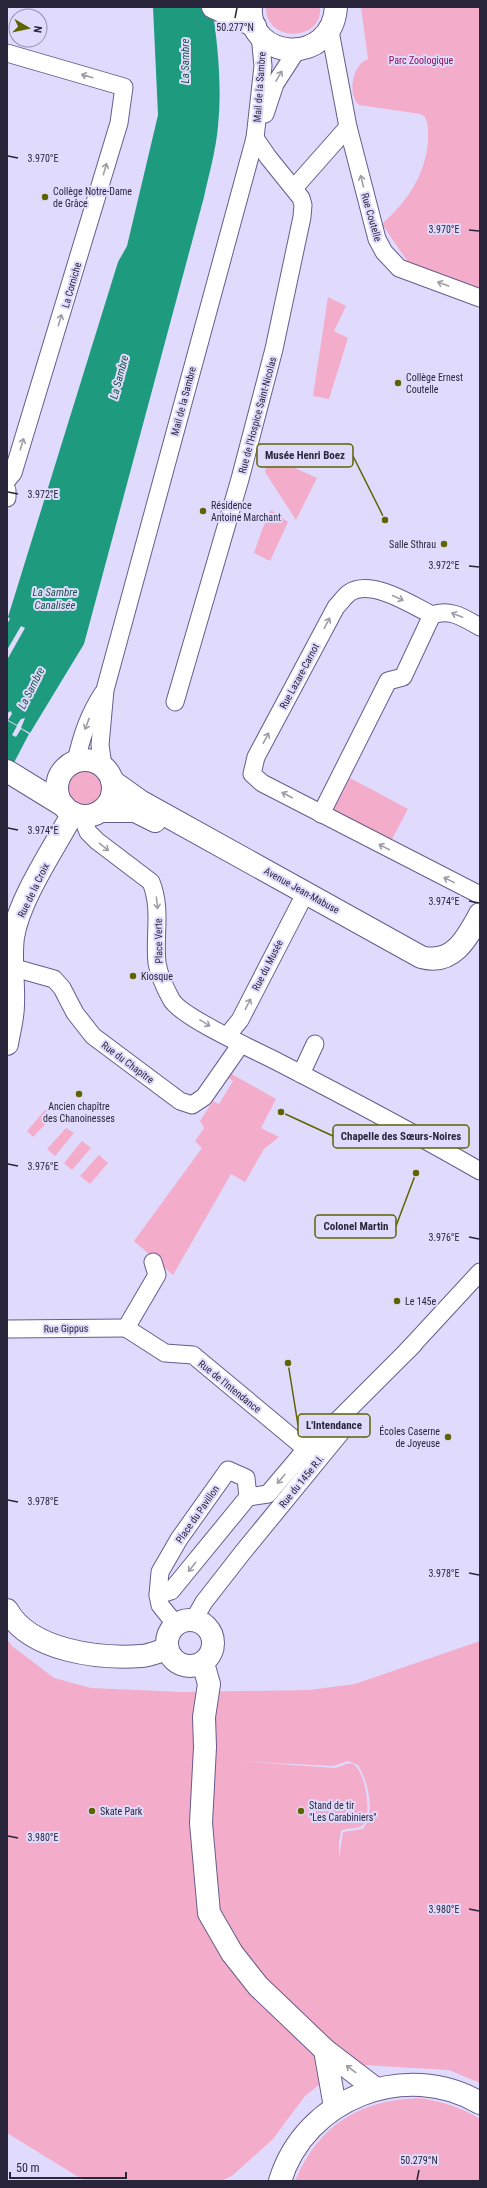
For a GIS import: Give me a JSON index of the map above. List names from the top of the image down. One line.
{"streets":{"main road":["Rue de la Croix","Avenue Jean-Mabuse"],"street":["Mail de la Sambre","Rue Coutelle","La Corniche","Rue de l'Hospice Saint-Nicolas","Rue Lazare-Carnot","Place Verte","Rue du Musée","Rue du Chapitre","Rue Gippus","Rue de l'Intendance","Rue du 145e R.I.","Place du Pavillon"]},"crossings":[["Mail de la Sambre","Rue de l'Hospice Saint-Nicolas"],["Mail de la Sambre","Rue de la Croix"],["Mail de la Sambre","Avenue Jean-Mabuse"],["Mail de la Sambre","Place Verte"],["Rue de la Croix","Avenue Jean-Mabuse"],["Rue de la Croix","Place Verte"],["Rue de la Croix","Rue du Chapitre"],["Avenue Jean-Mabuse","Place Verte"],["Avenue Jean-Mabuse","Rue du Musée"],["Place Verte","Rue du Musée"],["Place Verte","Rue du Chapitre"],["Rue du Musée","Rue du Chapitre"],["Rue Gippus","Rue de l'Intendance"],["Rue de l'Intendance","Rue du 145e R.I."],["Rue du 145e R.I.","Place du Pavillon"]],"one_way":["Rue Coutelle","La Corniche","Place Verte","Rue du Musée"],"water":["La Sambre","La Sambre Canalisée"],"parks":["Parc Zoologique"],"places":["Collège Notre-Dame de Grâce","Collège Ernest Coutelle","Résidence Antoine Marchant","Musée Henri Boez","Salle Sthrau","Kiosque","Ancien chapître des Chanoinesses","Chapelle des Sœurs-Noires","Colonel Martin","Le 145e","L'Intendance","Écoles Caserne de Joyeuse","Skate Park","Stand de tir \"Les Carabiniers\""],"scale_bar":"50 m","north":"right","coordinates":["50.277°N","3.970°E","3.972°E","3.974°E","3.976°E","3.978°E","3.980°E","50.279°N"]}
